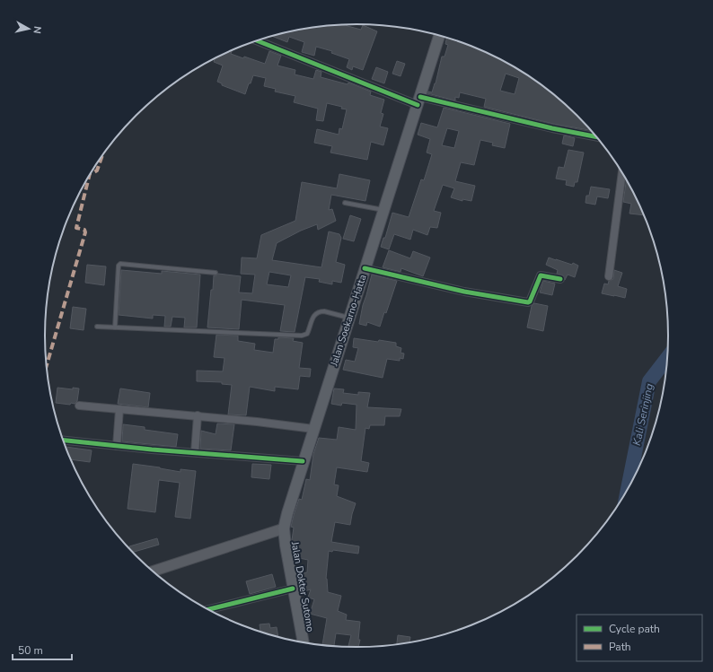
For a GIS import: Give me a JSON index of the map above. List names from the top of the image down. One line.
{"streets":{"main road":["Jalan Soekarno-Hatta","Jalan Dokter Sutomo"]},"crossings":[["Jalan Soekarno-Hatta","Jalan Dokter Sutomo"]],"water":["Kali Serinjing"],"legend":["Cycle path","Path"],"scale_bar":"50 m","north":"right"}
